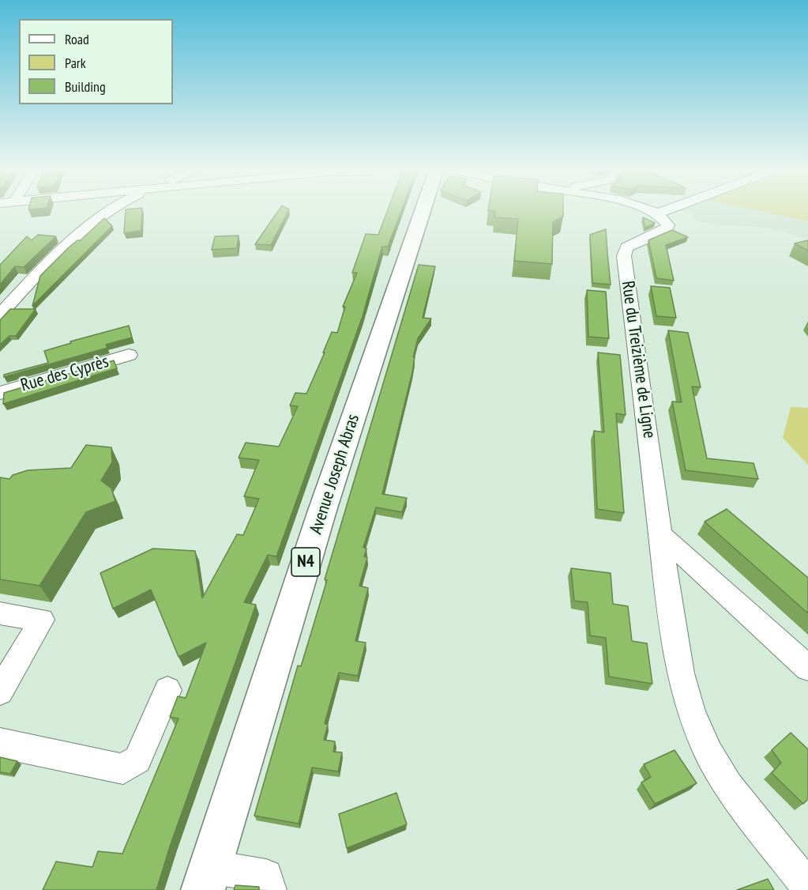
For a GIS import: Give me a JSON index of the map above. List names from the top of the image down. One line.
{"streets":{"main road":["Avenue Joseph Abras","N4"],"street":["Rue du Treizième de Ligne","Rue des Cyprès"]},"legend":["Road","Park","Building"]}
